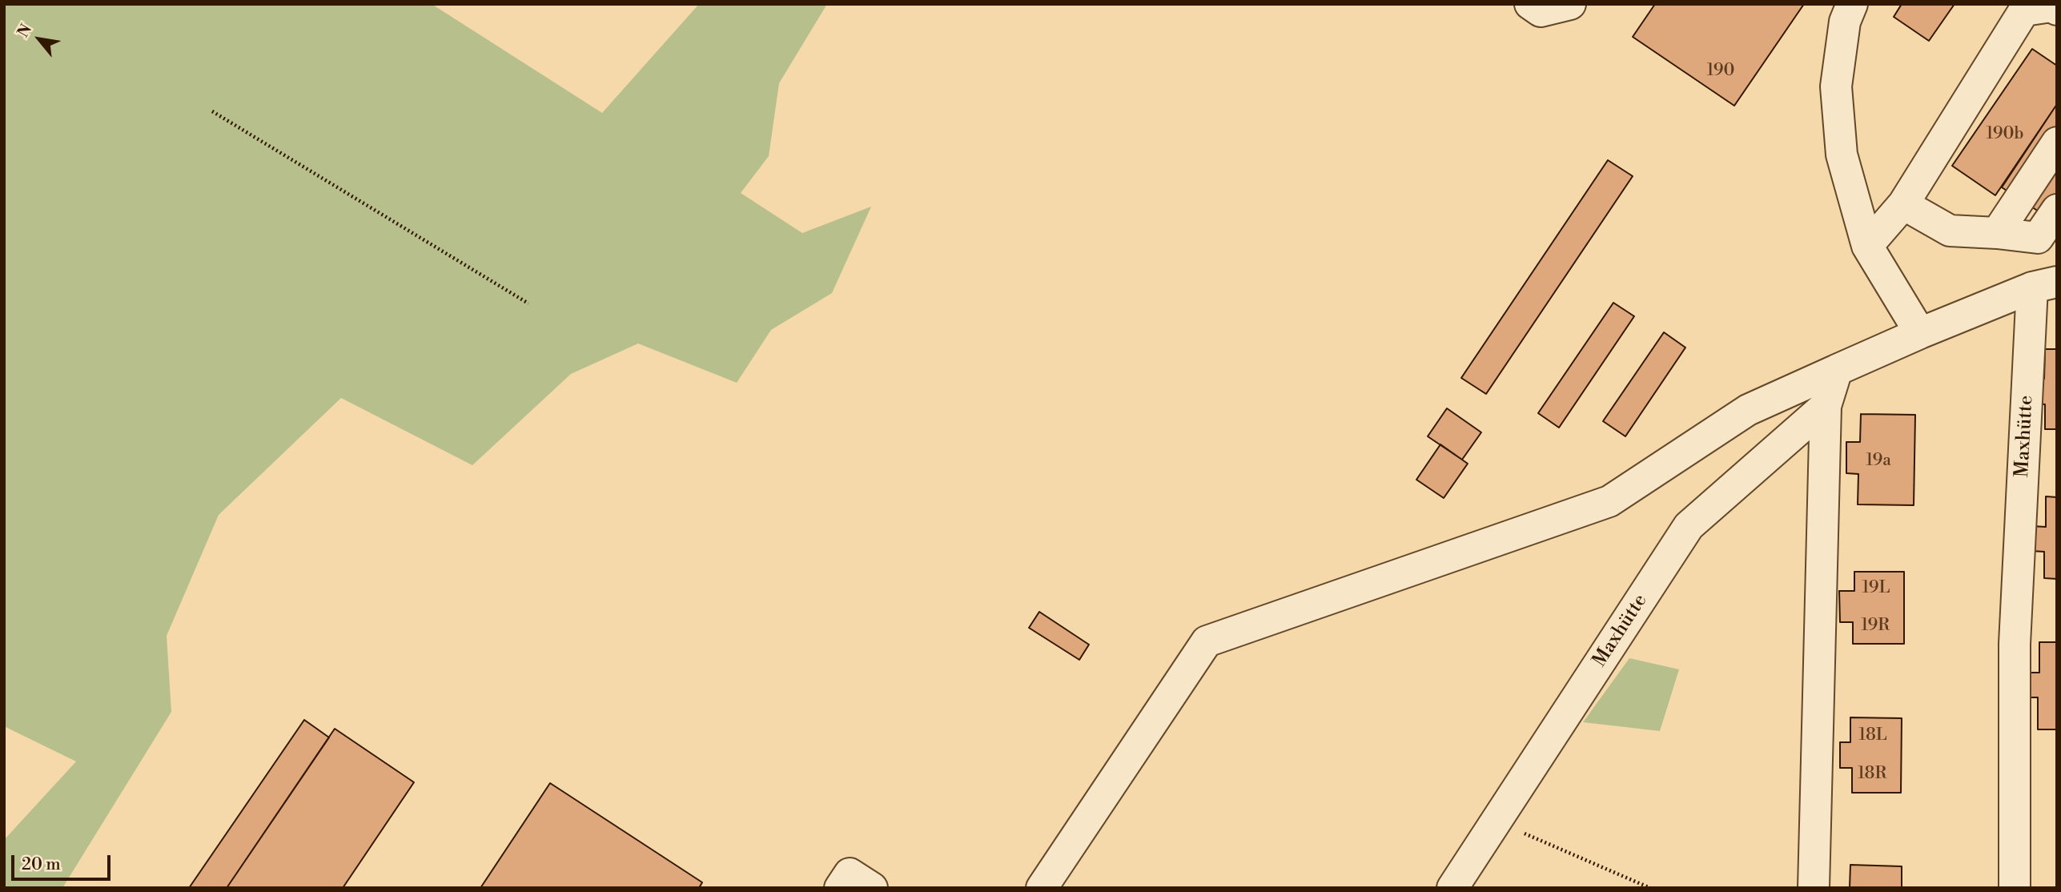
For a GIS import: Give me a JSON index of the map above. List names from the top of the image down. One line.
{"streets":{"street":["Maxhütte"]},"house_numbers":["190","190b","19a","19L","19R","18L","18R"],"scale_bar":"20 m","north":"top left"}
